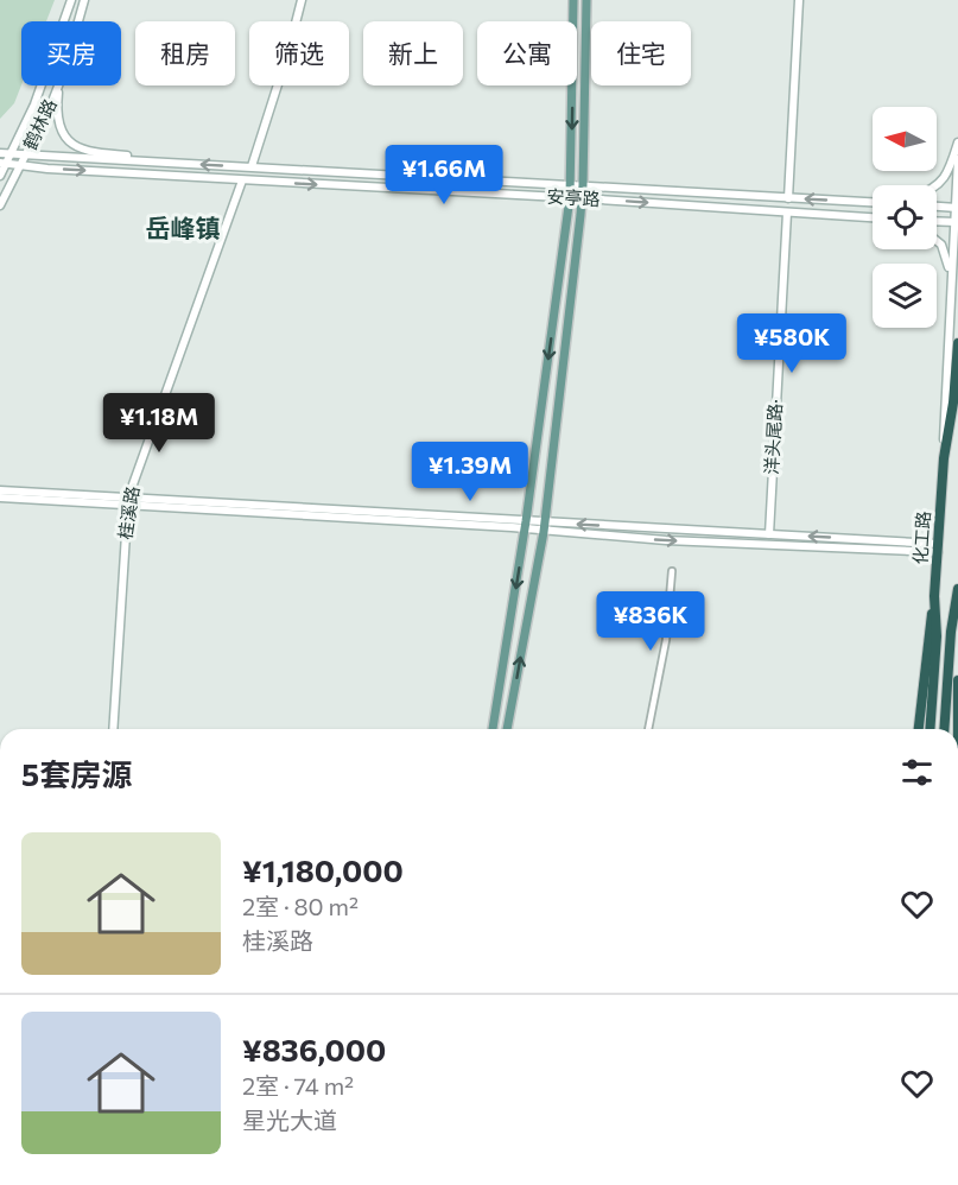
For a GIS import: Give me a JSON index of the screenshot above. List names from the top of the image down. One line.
{"streets":{"highway":["化工路"],"main road":["鹤林路","安亭路","洋头尾路·","桂溪路"]},"crossings":[["鹤林路","安亭路"],["安亭路","洋头尾路·"],["安亭路","桂溪路"]],"districts":["岳峰镇"],"north":"left","page":{"chip":["买房","租房","筛选","新上","公寓","住宅"],"price":["¥1.66M","¥580K","¥1.18M","¥1.39M","¥836K"],"heading":"5套房源","list":[{"name":"¥1,180,000","note":"2室 · 80 m² · 桂溪路"},{"name":"¥836,000","note":"2室 · 74 m² · 星光大道"}]}}
